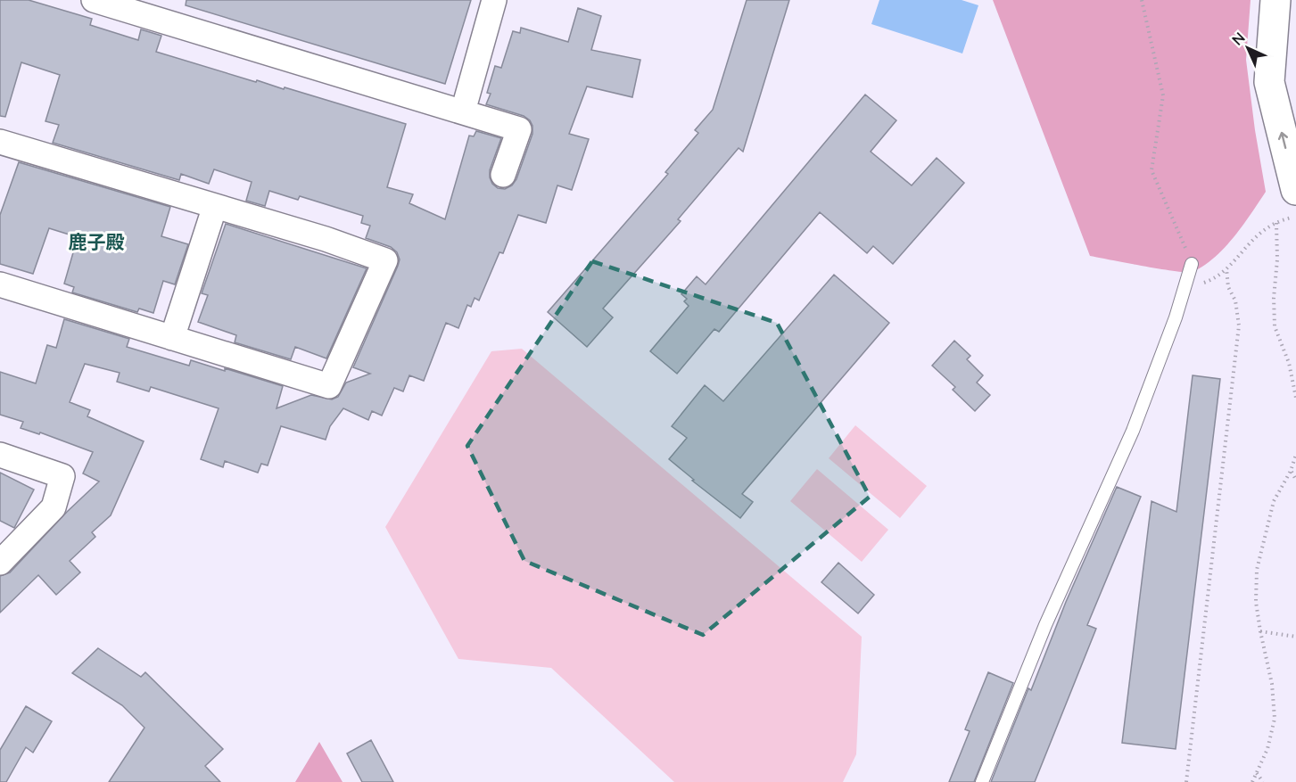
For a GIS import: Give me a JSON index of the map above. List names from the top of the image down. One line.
{"districts":["鹿子殿"],"north":"top left"}
